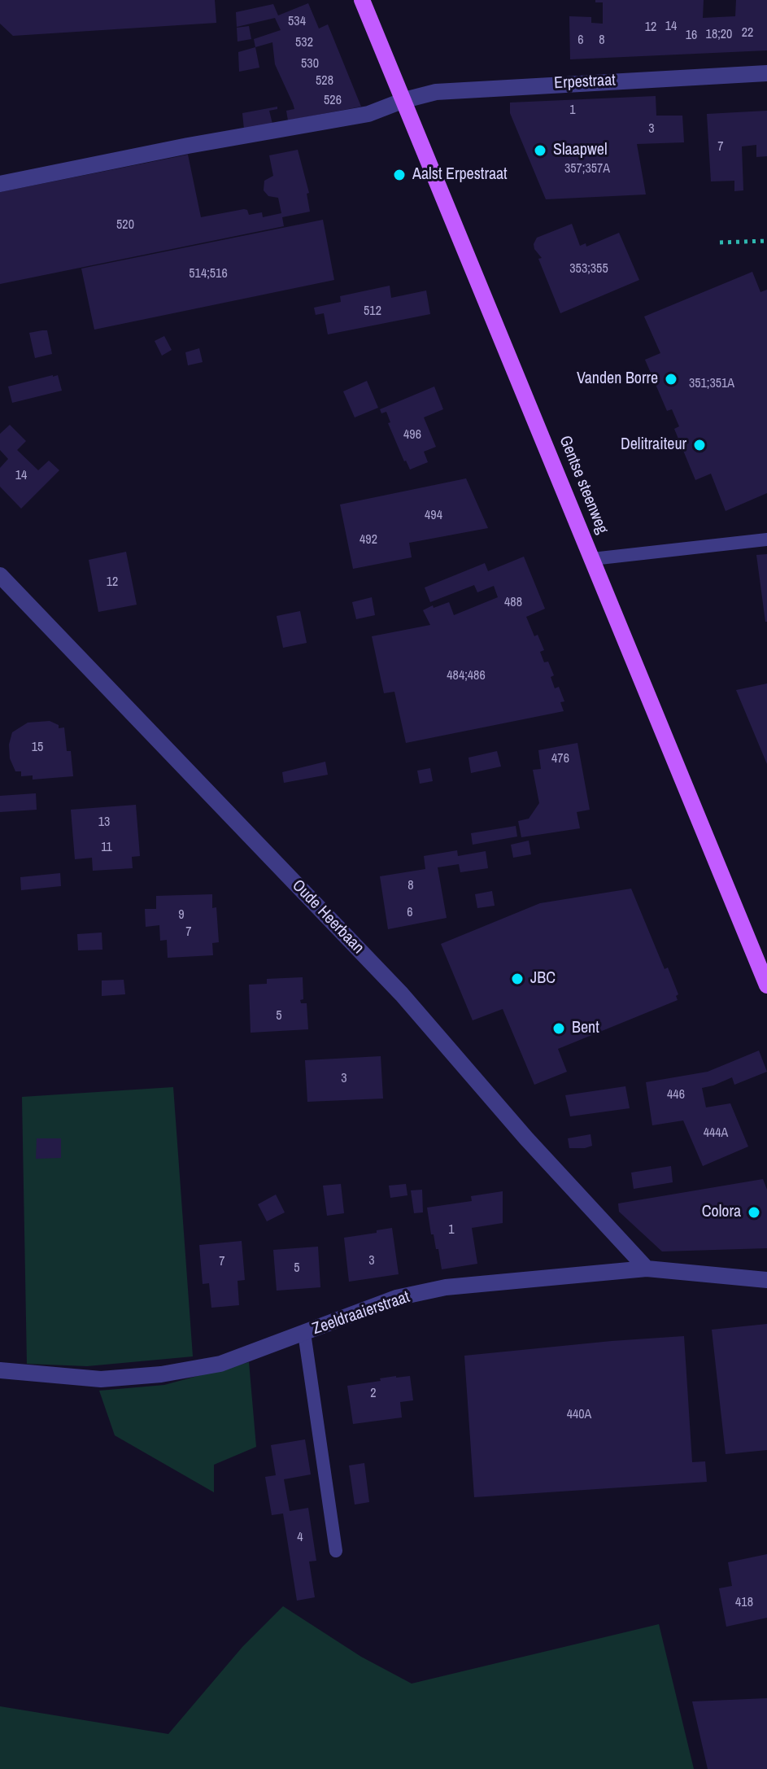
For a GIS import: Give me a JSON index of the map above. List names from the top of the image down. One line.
{"streets":{"main road":["Gentse steenweg"],"street":["Erpestraat","Oude Heerbaan","Zeeldraaierstraat"]},"crossings":[["Erpestraat","Gentse steenweg"],["Oude Heerbaan","Zeeldraaierstraat"]],"places":["Slaapwel","Aalst Erpestraat","Vanden Borre","Delitraiteur","JBC","Bent","Colora"],"house_numbers":["534","14","12","22","18;20","16","6","8","532","530","528","526","1","3","7","357;357A","520","353;355","514;516","512","351;351A","496","14","494","492","12","488","484;486","15","476","13","11","8","6","9","7","5","3","446","444A","1","3","7","5","2","440A","4","418"]}
